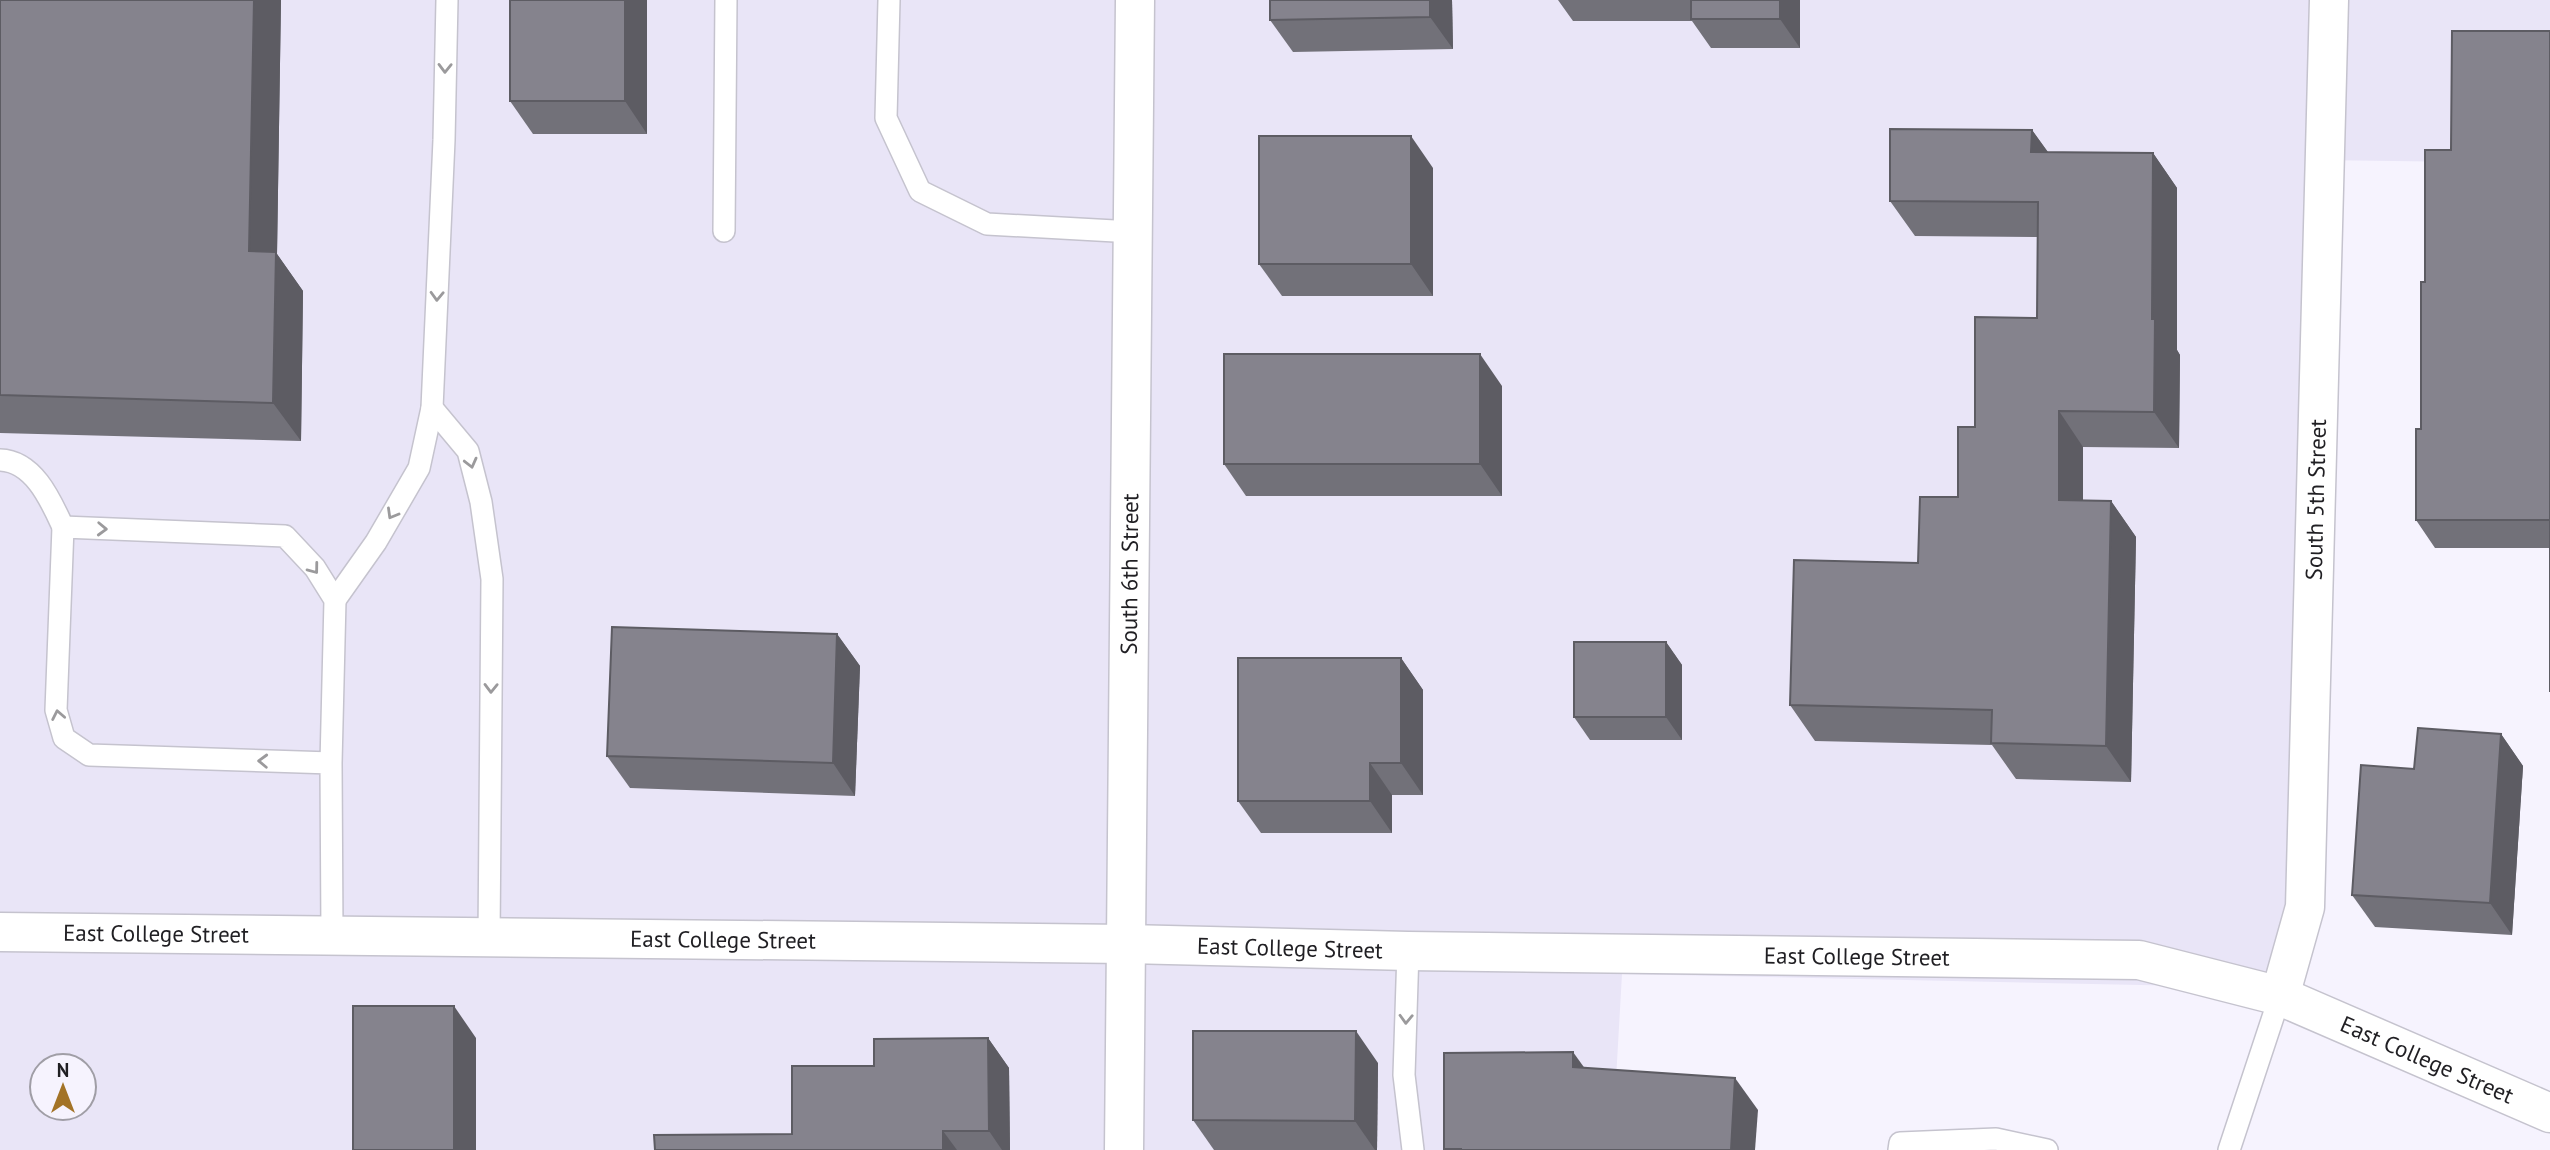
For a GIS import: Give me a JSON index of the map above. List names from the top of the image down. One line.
{"streets":{"street":["South 5th Street","South 6th Street","East College Street"]},"crossings":[["South 5th Street","East College Street"],["South 6th Street","East College Street"]],"north":"top"}
